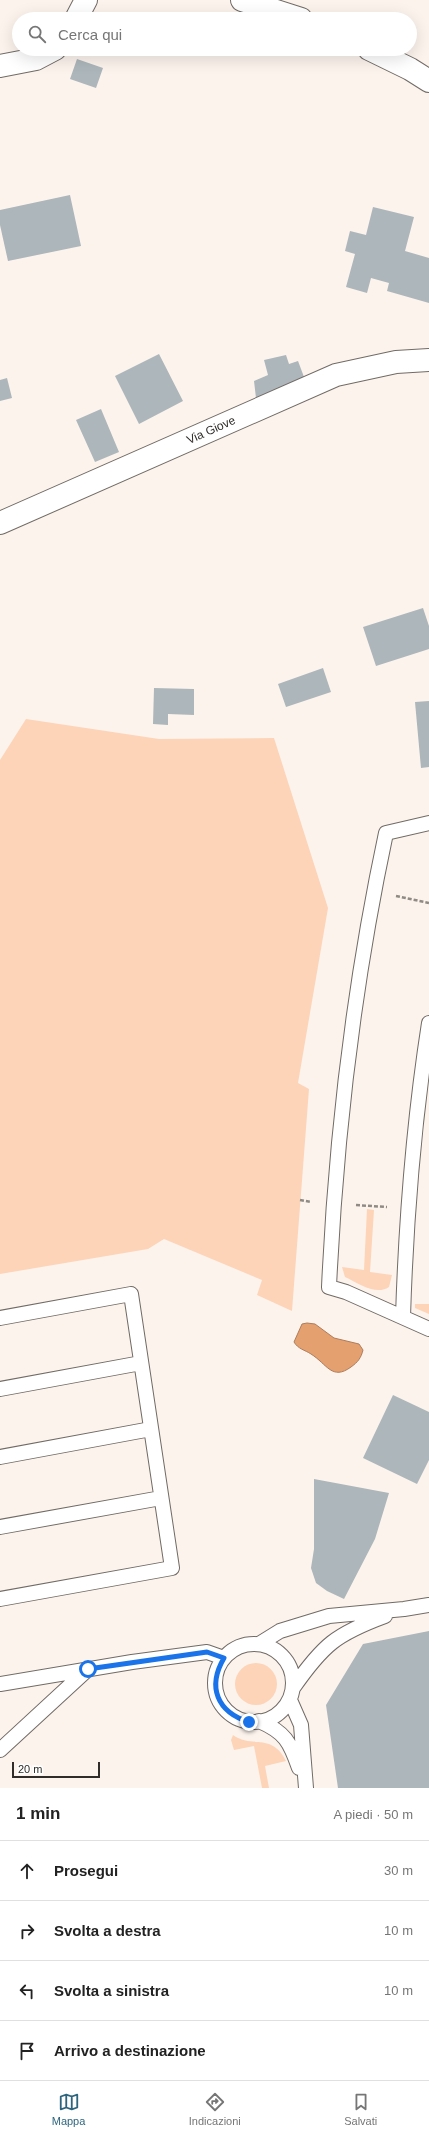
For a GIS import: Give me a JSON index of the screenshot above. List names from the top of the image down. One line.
{"streets":{"street":["Via Giove"]},"scale_bar":"20 m","page":{"search":"Cerca qui","scale":"20 m","heading":["1 min","A piedi · 50 m"],"list":[["Prosegui","30 m"],["Svolta a destra","10 m"],["Svolta a sinistra","10 m"],"Arrivo a destinazione"],"nav":["Mappa","Indicazioni","Salvati"]}}
